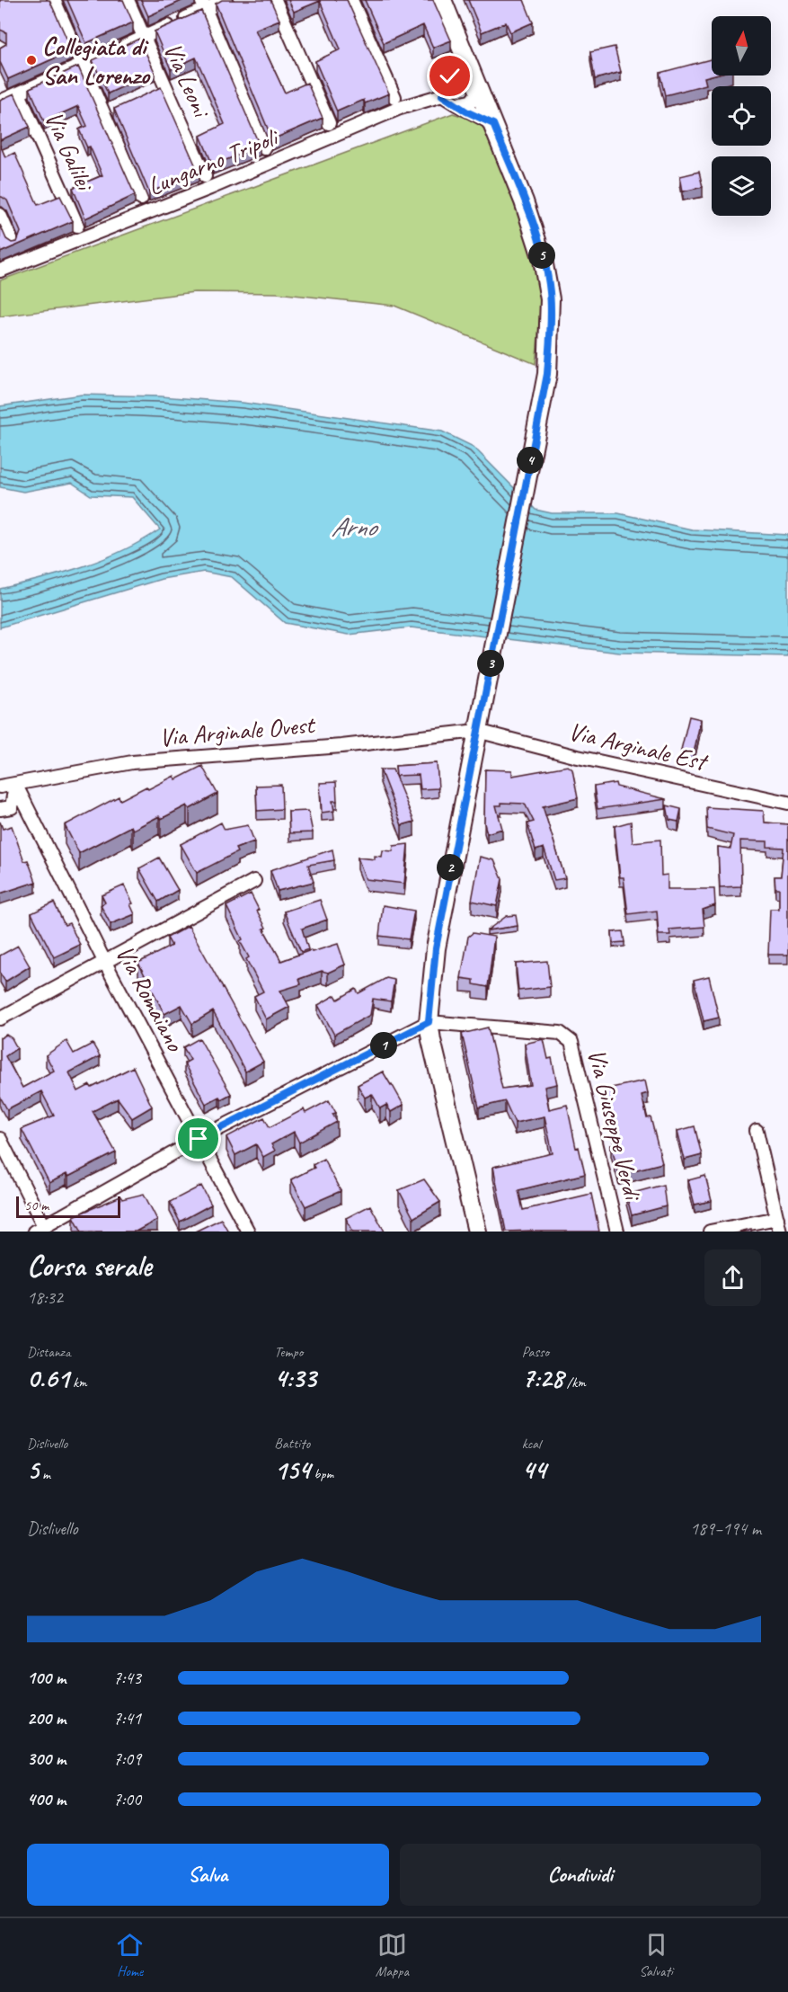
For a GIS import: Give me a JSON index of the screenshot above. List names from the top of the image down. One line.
{"streets":{"street":["Via Leoni","Via Galilei","Lungarno Tripoli","Via Arginale Ovest","Via Arginale Est","Via Romaiano","Via Giuseppe Verdi"]},"crossings":[["Via Arginale Ovest","Via Arginale Est"],["Via Arginale Ovest","Via Romaiano"]],"water":["Arno"],"places":["Collegiata di San Lorenzo"],"scale_bar":"50 m","north":"top","page":{"pins":["5","4","3","2","1"],"scale":"50 m","heading":["Corsa serale","18:32"],"stats":[["Distanza","0.61 km"],["Tempo","4:33"],["Passo","7:28 /km"],["Dislivello","5 m"],["Battito","154 bpm"],["kcal","44"]],"chart":["Dislivello","189–194 m"],"list":[{"name":"100 m","note":"7:43"},{"name":"200 m","note":"7:41"},{"name":"300 m","note":"7:09"},{"name":"400 m","note":"7:00"}],"buttons":["Salva","Condividi"],"tabs":["Home","Mappa","Salvati"]}}
